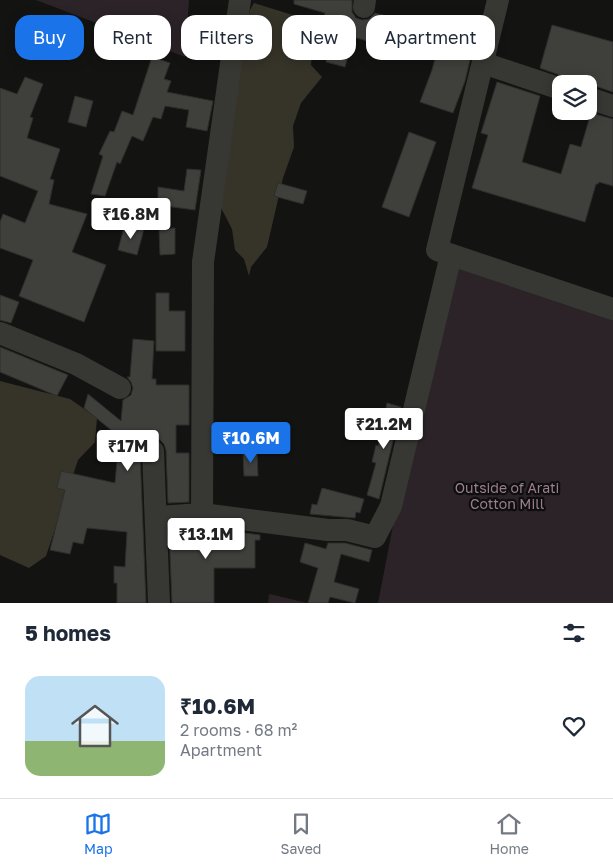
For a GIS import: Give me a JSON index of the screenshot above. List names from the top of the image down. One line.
{"parks":["Outside of Arati Cotton Mill"],"page":{"chip":["Buy","Rent","Filters","New","Apartment"],"price":["₹16.8M","₹21.2M","₹10.6M","₹17M","₹13.1M"],"heading":"5 homes","list":[{"name":"₹10.6M","note":"2 rooms · 68 m² · Apartment"}],"tabs":["Map","Saved","Home"]}}
